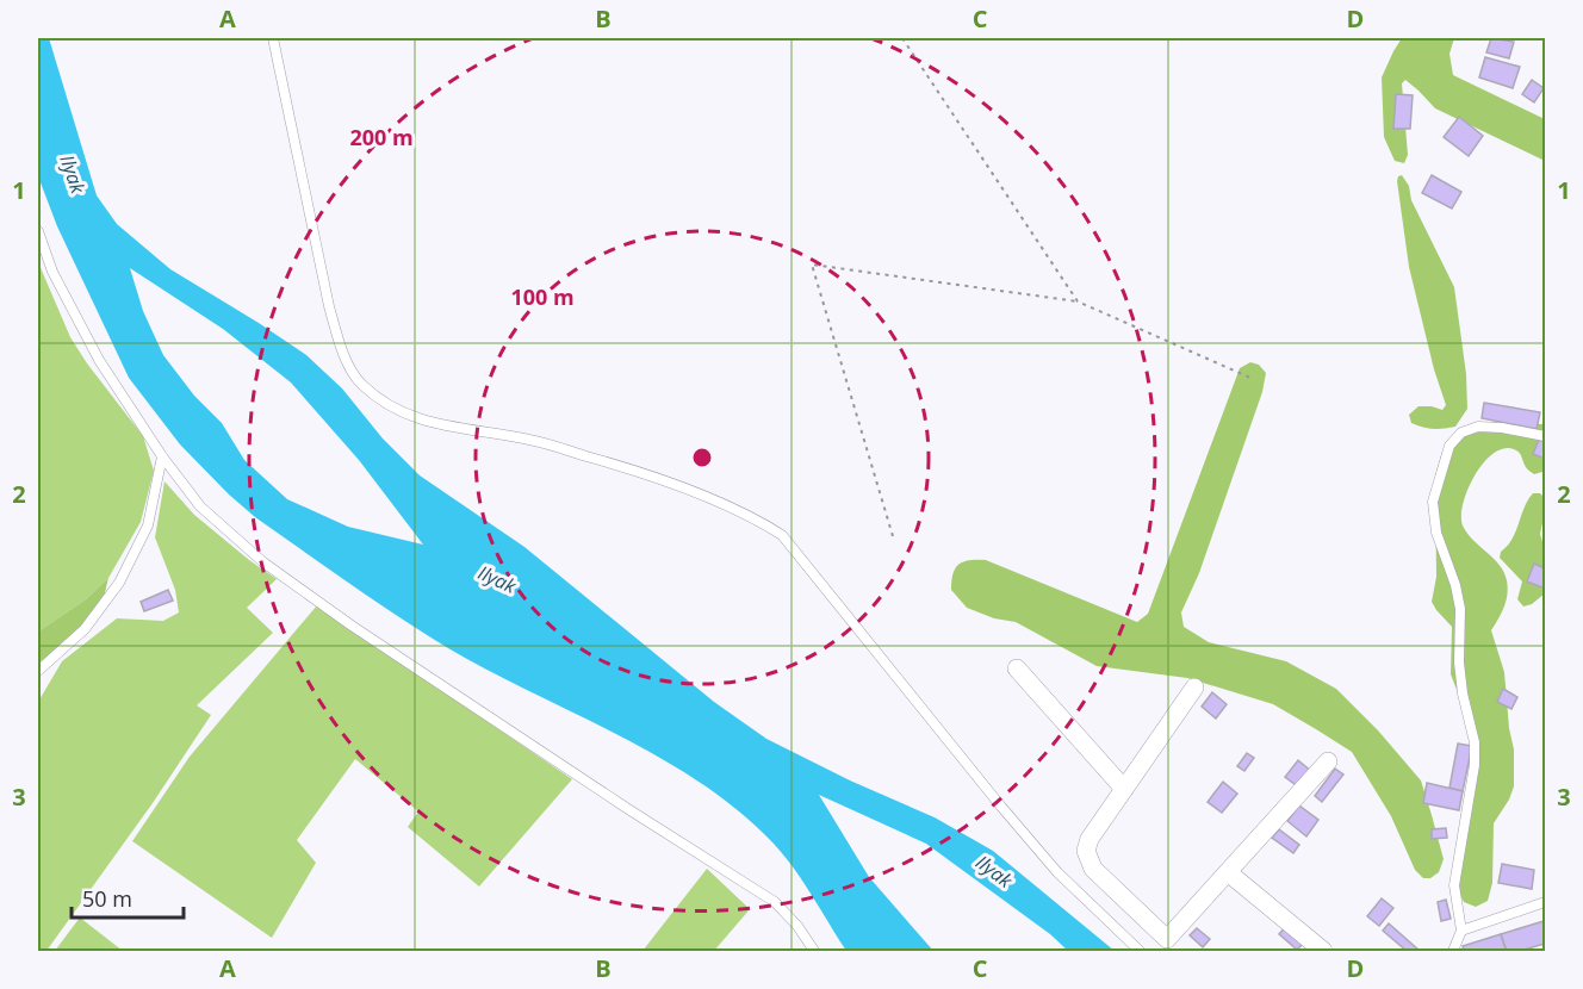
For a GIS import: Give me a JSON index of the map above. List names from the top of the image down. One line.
{"water":["Ilyak"],"scale_bar":"50 m","grid":{"columns":["A","B","C","D"],"rows":["1","2","3"]},"rings":["200 m","100 m"]}
